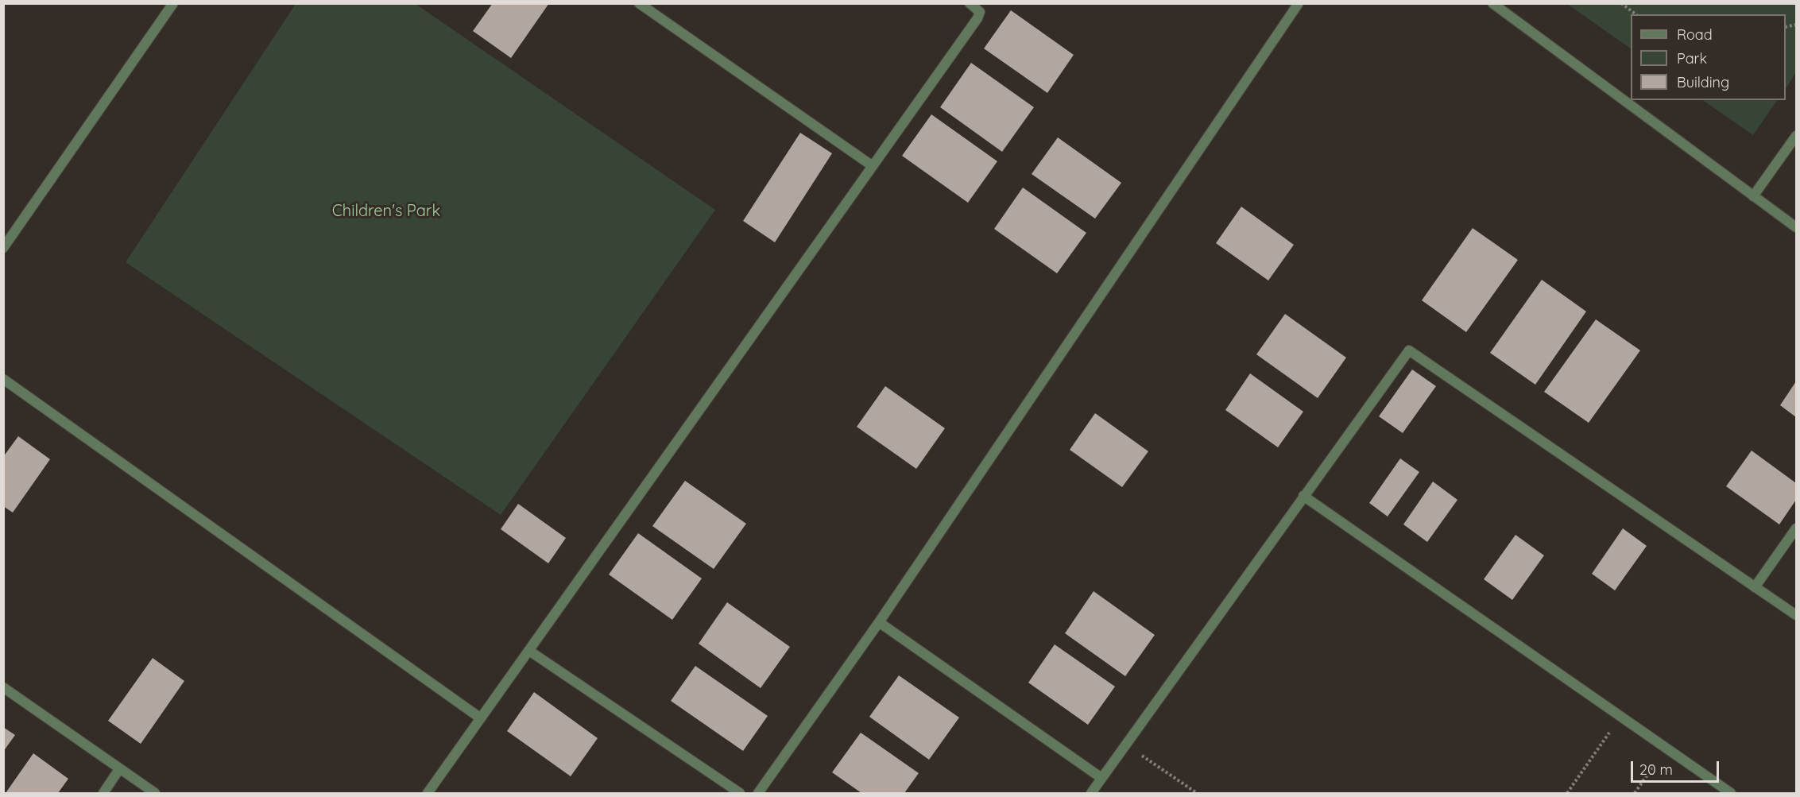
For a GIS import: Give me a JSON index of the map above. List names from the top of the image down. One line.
{"parks":["Children's Park"],"legend":["Road","Park","Building"],"scale_bar":"20 m"}
